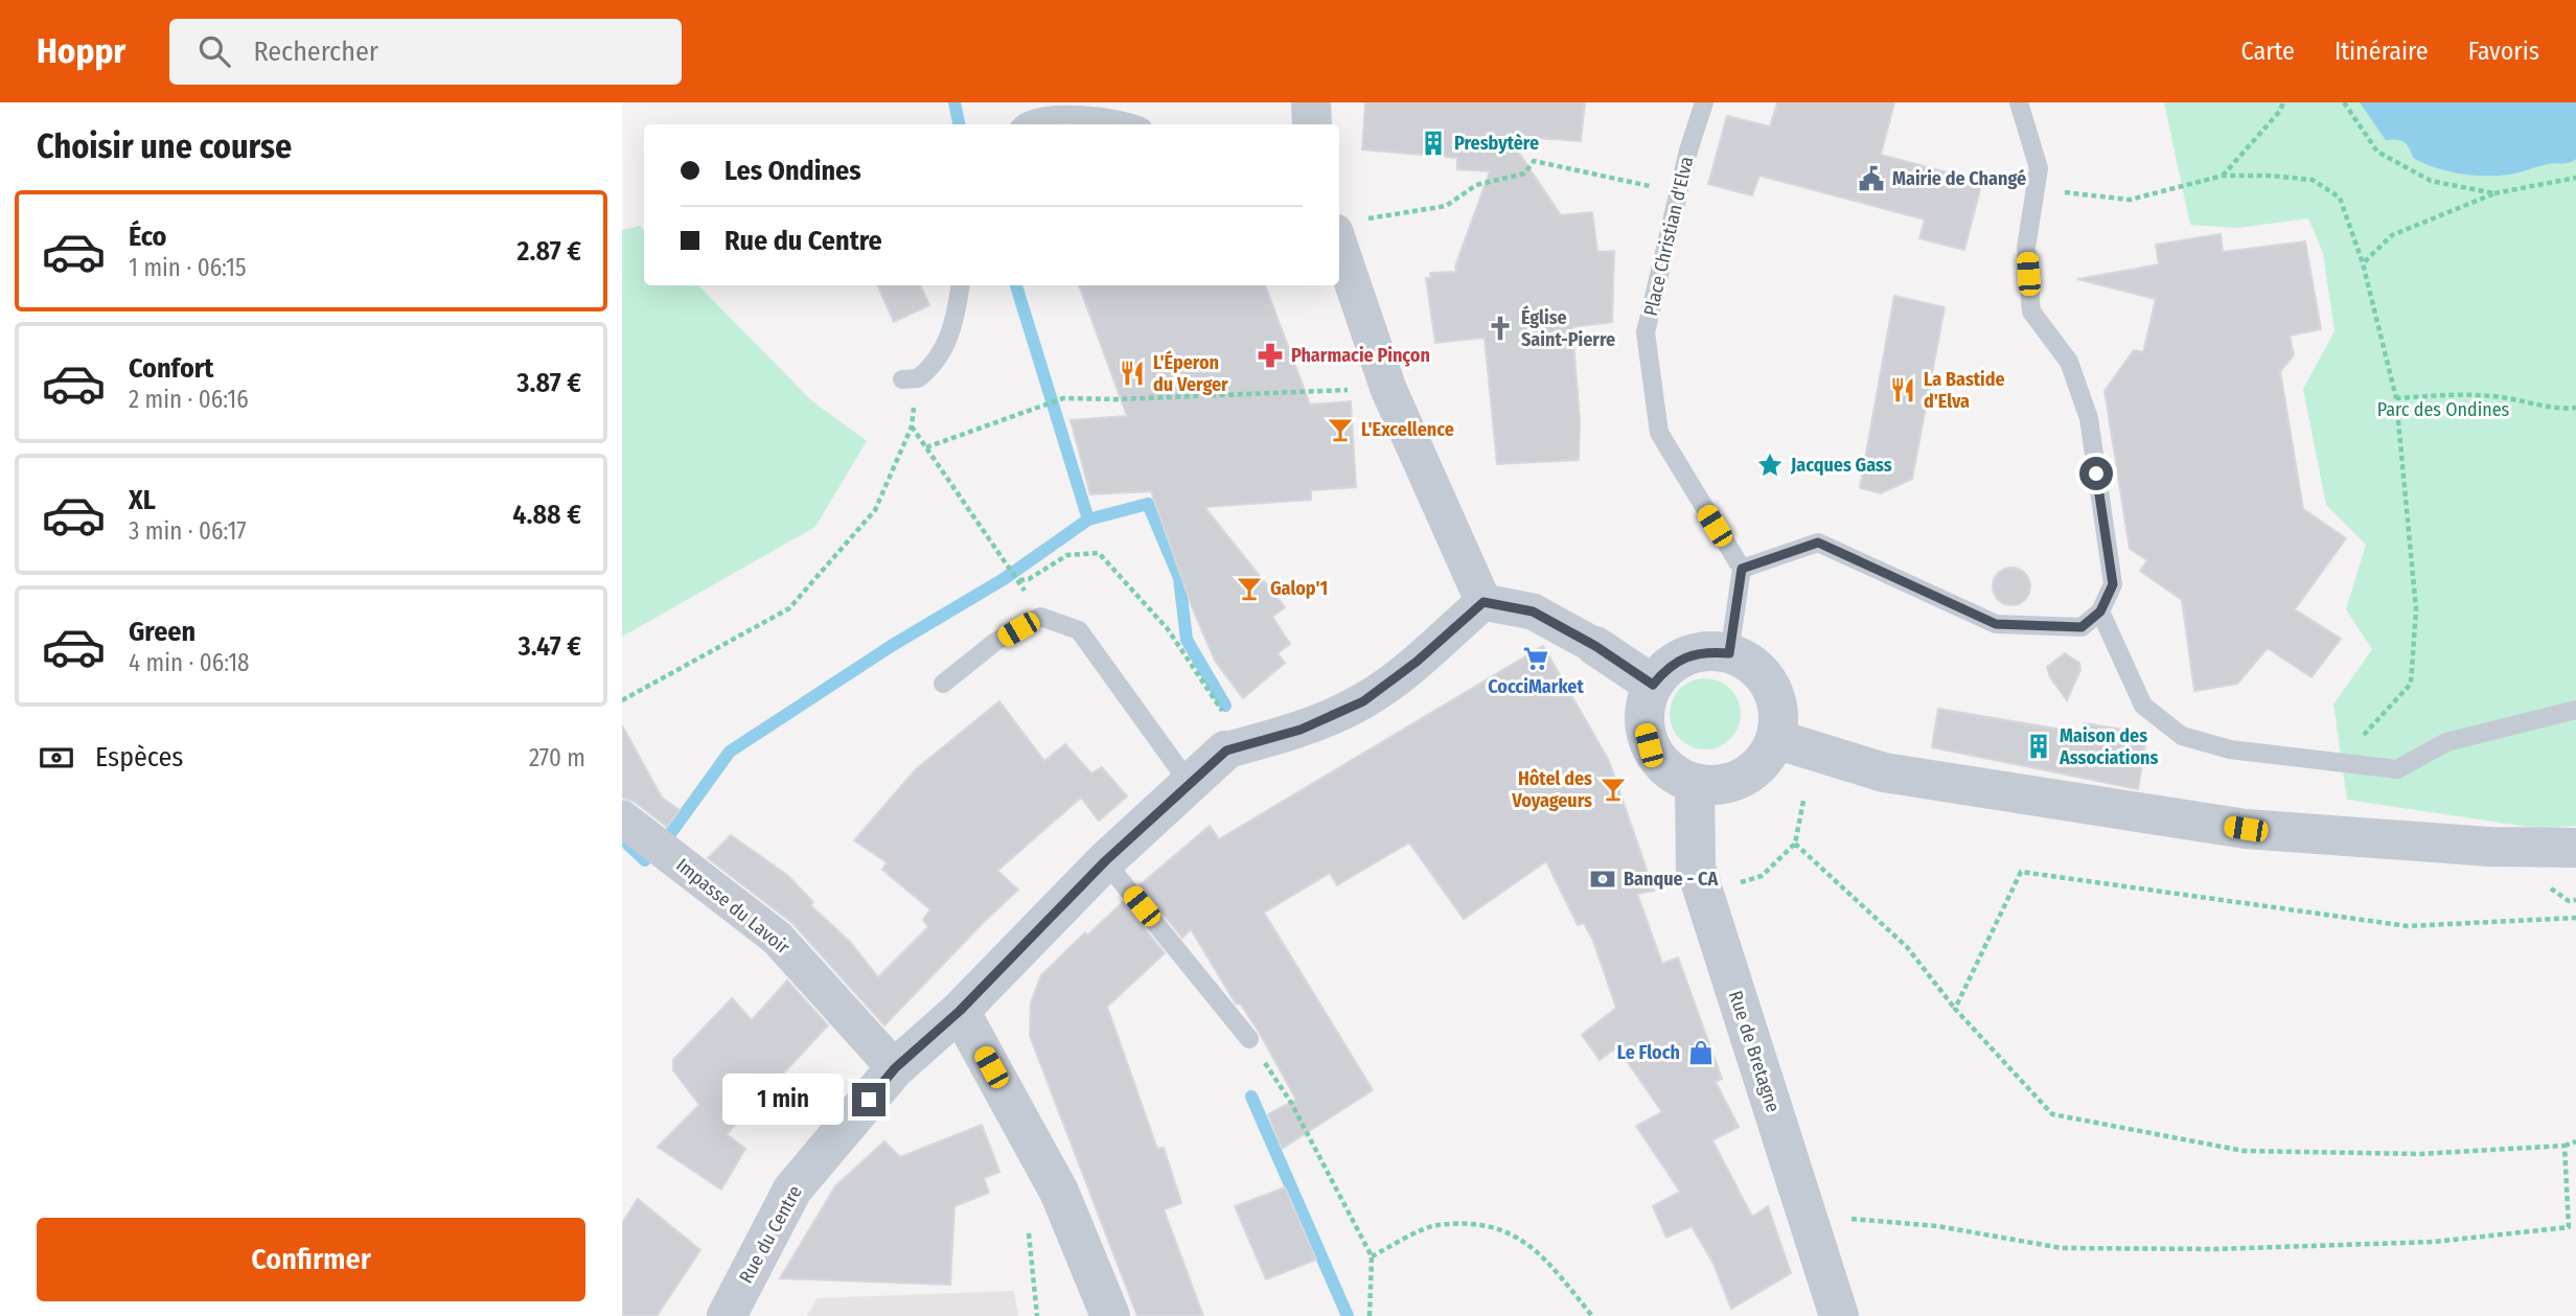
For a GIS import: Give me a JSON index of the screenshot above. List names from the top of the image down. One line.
{"streets":{"street":["Impasse du Lavoir","Rue de Bretagne","Rue du Centre"],"lane":["Place Christian d'Elva"]},"crossings":[["Impasse du Lavoir","Rue du Centre"]],"parks":["Parc des Ondines"],"places":{"building":["Presbytère","Maison des Associations"],"public building":["Mairie de Changé"],"church":["Église Saint-Pierre"],"pharmacy":["Pharmacie Pinçon"],"restaurant":["L'Éperon du Verger","La Bastide d'Elva"],"bar":["L'Excellence","Galop'1","Hôtel des Voyageurs"],"place":["Jacques Gass"],"supermarket":["CocciMarket"],"bank":["Banque - CA"],"shop":["Le Floch"]},"page":{"header":"Hoppr","search":"Rechercher","nav":["Carte","Itinéraire","Favoris"],"heading":"Choisir une course","banner":["Les Ondines","Rue du Centre"],"list":[{"name":"Éco","note":"1 min · 06:15","value":"2.87 €"},{"name":"Confort","note":"2 min · 06:16","value":"3.87 €"},{"name":"XL","note":"3 min · 06:17","value":"4.88 €"},{"name":"Green","note":"4 min · 06:18","value":"3.47 €"}],"pay":["Espèces","270 m"],"bubble":"1 min","buttons":"Confirmer"}}
